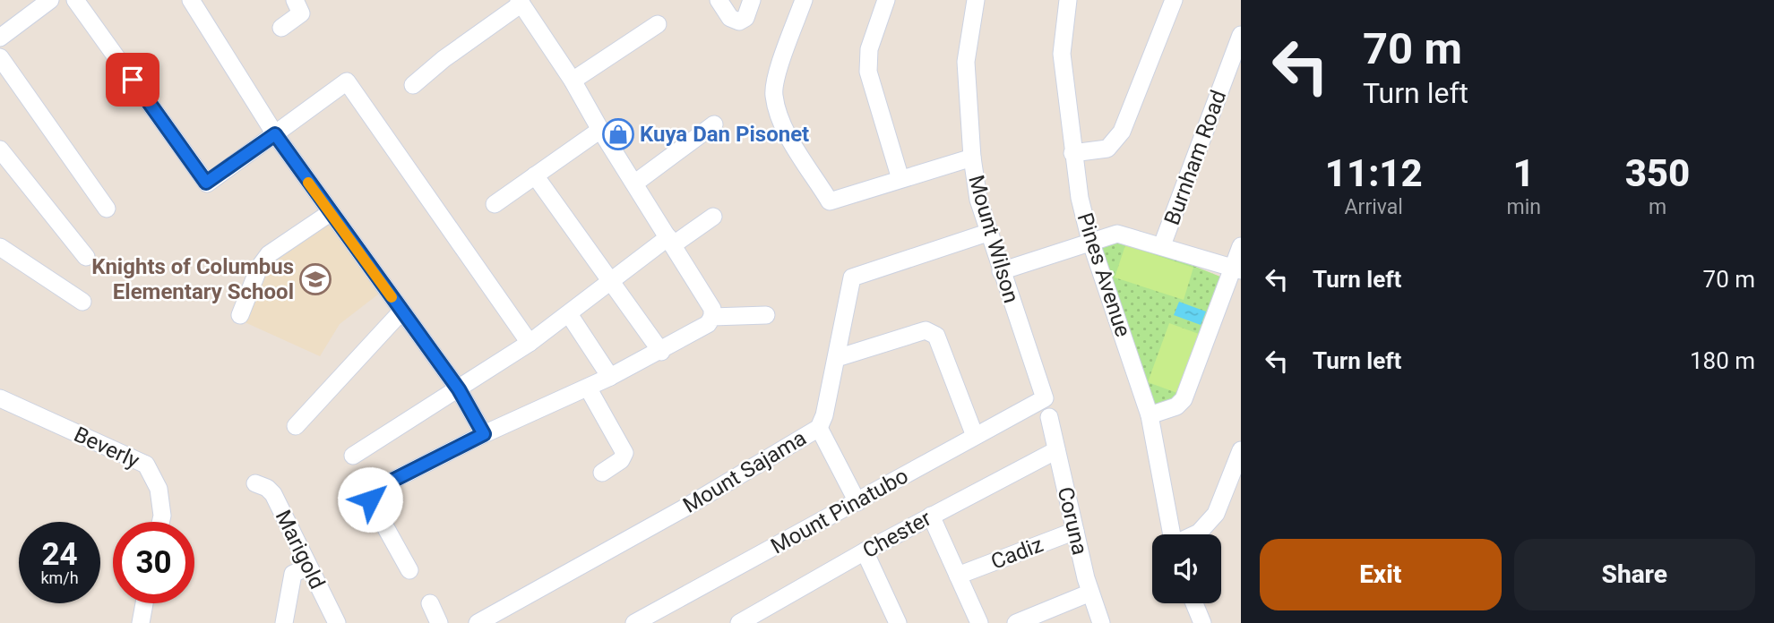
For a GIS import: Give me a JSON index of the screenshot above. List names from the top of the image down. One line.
{"streets":{"street":["Burnham Road","Mount Wilson","Pines Avenue","Beverly","Mount Sajama","Mount Pinatubo","Coruna","Chester","Marigold","Cadiz"]},"crossings":[["Mount Wilson","Mount Sajama"],["Mount Wilson","Mount Pinatubo"],["Coruna","Chester"],["Coruna","Cadiz"]],"places":{"shop":["Kuya Dan Pisonet"],"school or university":["Knights of Columbus Elementary School"]},"page":{"turn":["70 m","Turn left"],"eta":["11:12","Arrival","1","min","350","m"],"list":[{"name":"Turn left","value":"70 m"},{"name":"Turn left","value":"180 m"}],"speed":"24 km/h","limit":"30","buttons":["Exit","Share"]}}
